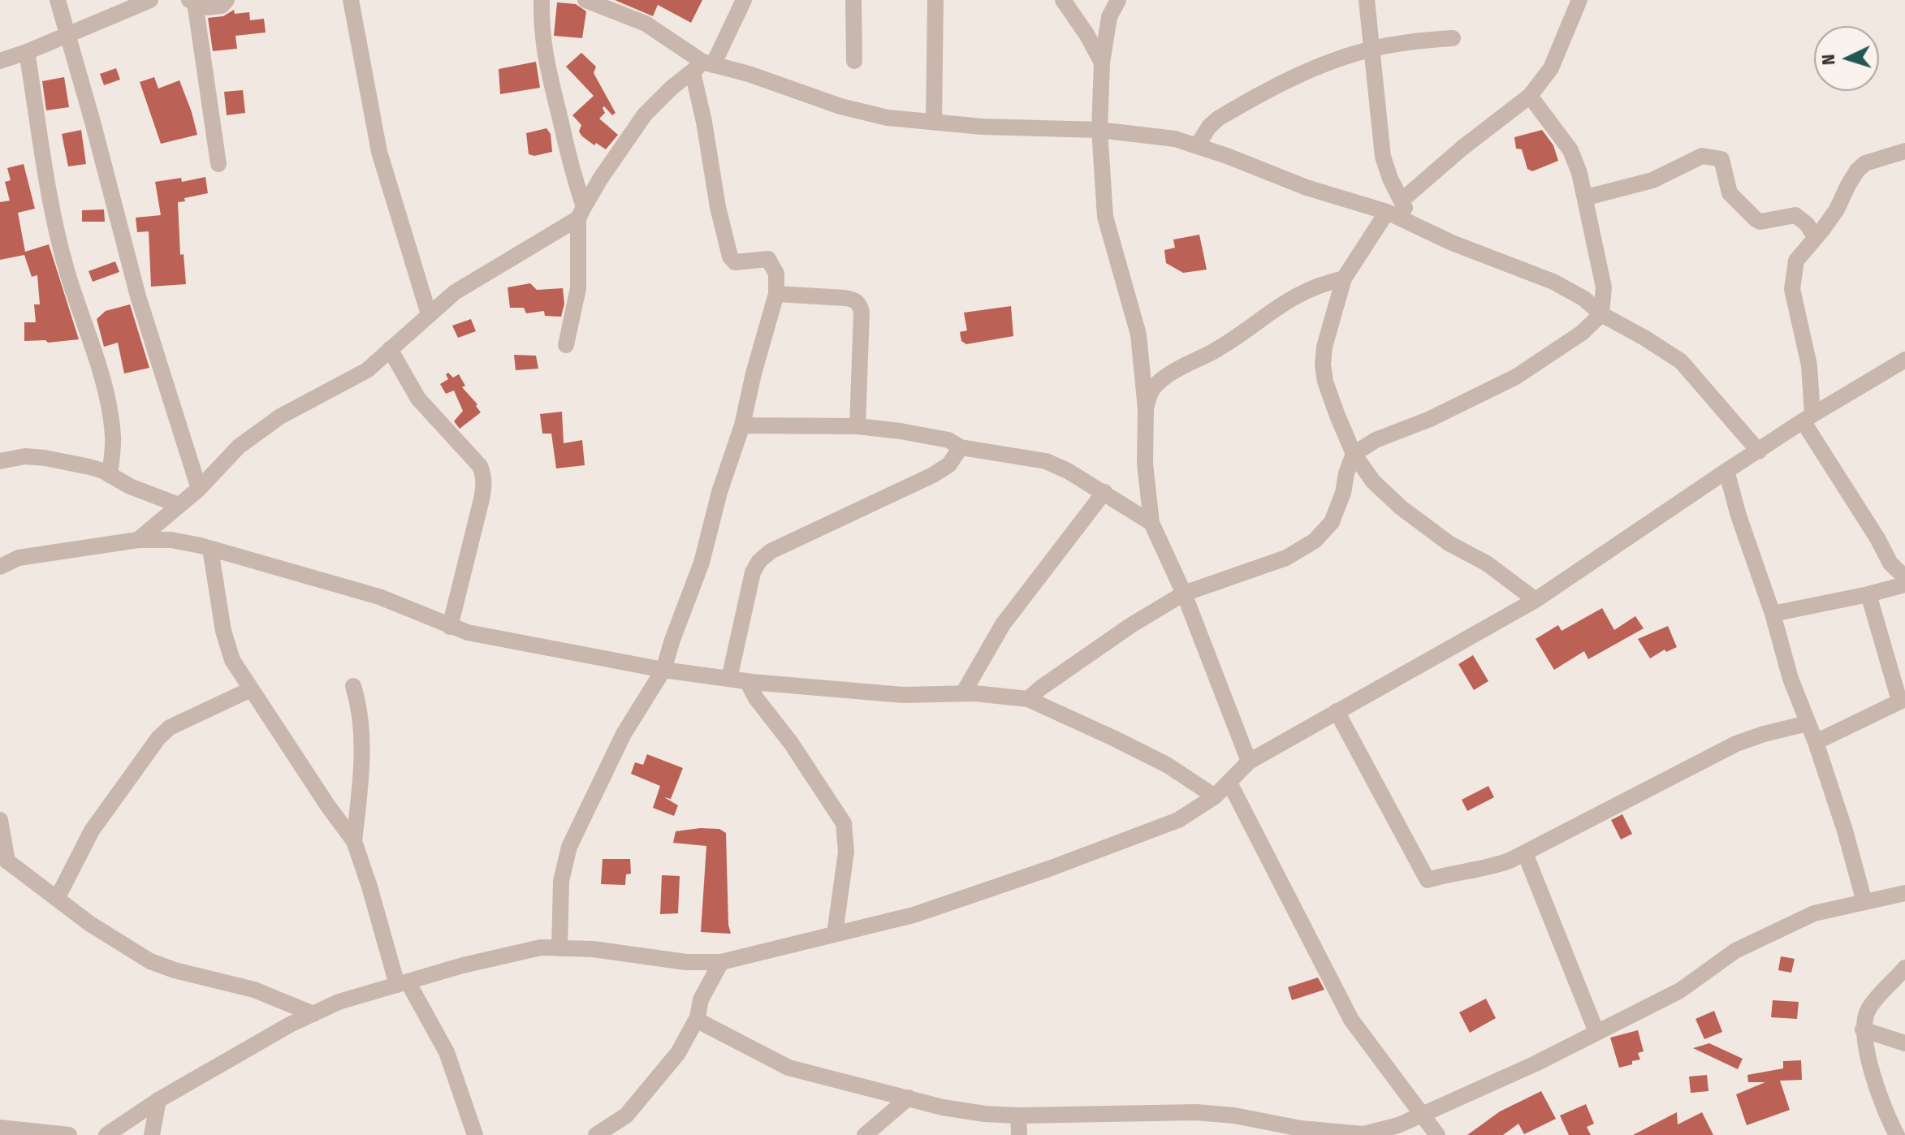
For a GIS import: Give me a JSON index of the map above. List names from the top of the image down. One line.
{"north":"left"}
